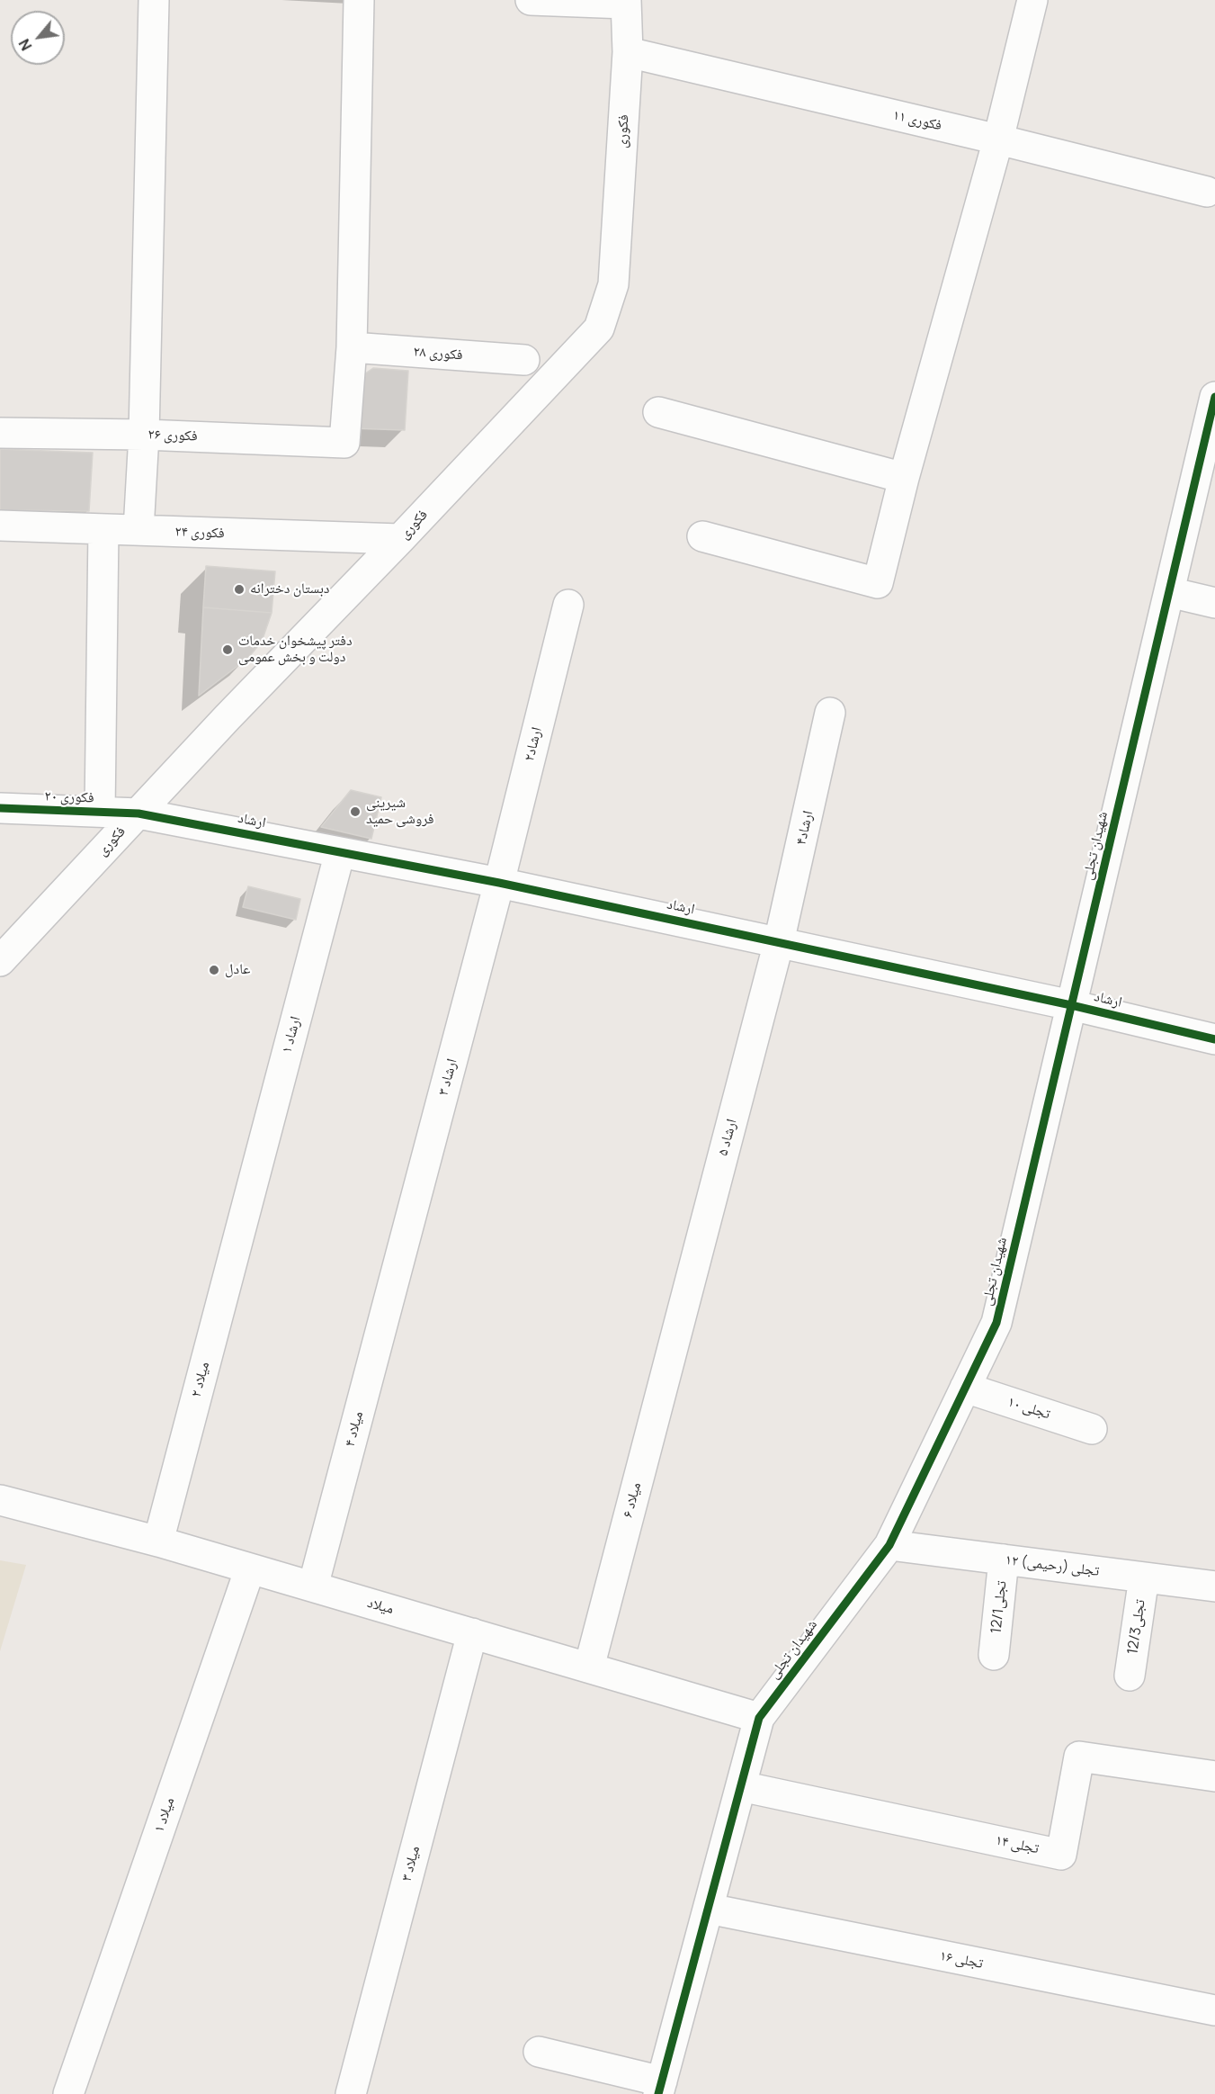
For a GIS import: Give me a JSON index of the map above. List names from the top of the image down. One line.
{"streets":{"street":["فکوری ۱۱","فکوری","فکوری ۲۸","فکوری ۲۶","فکوری ۲۴","۲ارشاد","فکوری ۲۰","ارشاد","۴ارشاد","شهیدان تجلی","۱ ارشاد","۳ ارشاد","۵ ارشاد","۲ میلاد","۱۰ تجلی","۴ میلاد","۶ میلاد","۱۲ تجلی (رحیمی)","میلاد","تجلی12/1","تجلی12/3","۱ میلاد","تجلی ۱۴","۳ میلاد","۱۶ تجلی"]},"crossings":[["فکوری ۱۱","فکوری"],["فکوری","فکوری ۲۴"],["فکوری","فکوری ۲۰"],["فکوری","ارشاد"],["فکوری ۲۸","فکوری ۲۶"],["۲ارشاد","ارشاد"],["۲ارشاد","۳ ارشاد"],["فکوری ۲۰","ارشاد"],["ارشاد","۴ارشاد"],["ارشاد","شهیدان تجلی"],["ارشاد","۱ ارشاد"],["ارشاد","۳ ارشاد"],["ارشاد","۵ ارشاد"],["۴ارشاد","۵ ارشاد"],["شهیدان تجلی","۱۰ تجلی"],["شهیدان تجلی","۱۲ تجلی (رحیمی)"],["شهیدان تجلی","میلاد"],["شهیدان تجلی","تجلی ۱۴"],["شهیدان تجلی","۱۶ تجلی"],["۱ ارشاد","۲ میلاد"],["۳ ارشاد","۴ میلاد"],["۵ ارشاد","۶ میلاد"],["۲ میلاد","میلاد"],["۴ میلاد","میلاد"],["۶ میلاد","میلاد"],["۱۲ تجلی (رحیمی)","تجلی12/1"],["۱۲ تجلی (رحیمی)","تجلی12/3"],["میلاد","۱ میلاد"],["میلاد","۳ میلاد"]],"places":["دبستان دخترانه","دفتر پیشخوان خدمات دولت و بخش عمومی","شیرینی فروشی حمید","عادل"],"north":"bottom left"}
